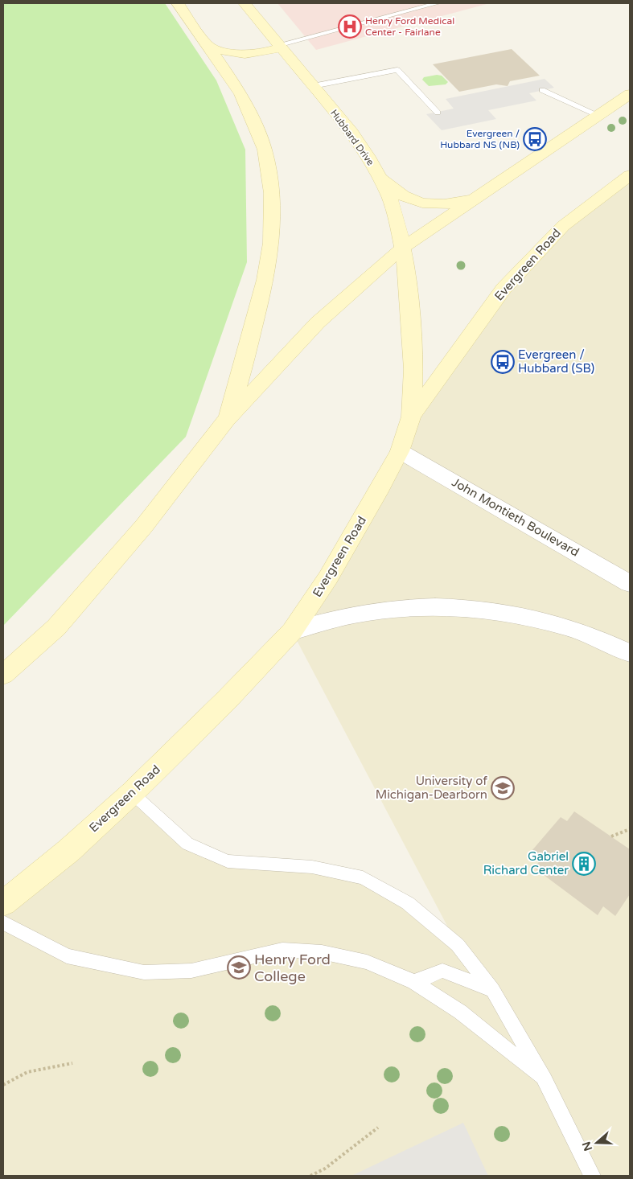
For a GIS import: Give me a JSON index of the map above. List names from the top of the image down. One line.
{"streets":{"street":["Hubbard Drive","Evergreen Road","John Montieth Boulevard"]},"crossings":[["Hubbard Drive","Evergreen Road"],["Evergreen Road","John Montieth Boulevard"]],"places":{"hospital":["Henry Ford Medical Center - Fairlane"],"bus stop":["Evergreen / Hubbard NS (NB)","Evergreen / Hubbard (SB)"],"school or university":["University of Michigan-Dearborn","Henry Ford College"],"building":["Gabriel Richard Center"]},"north":"left"}
